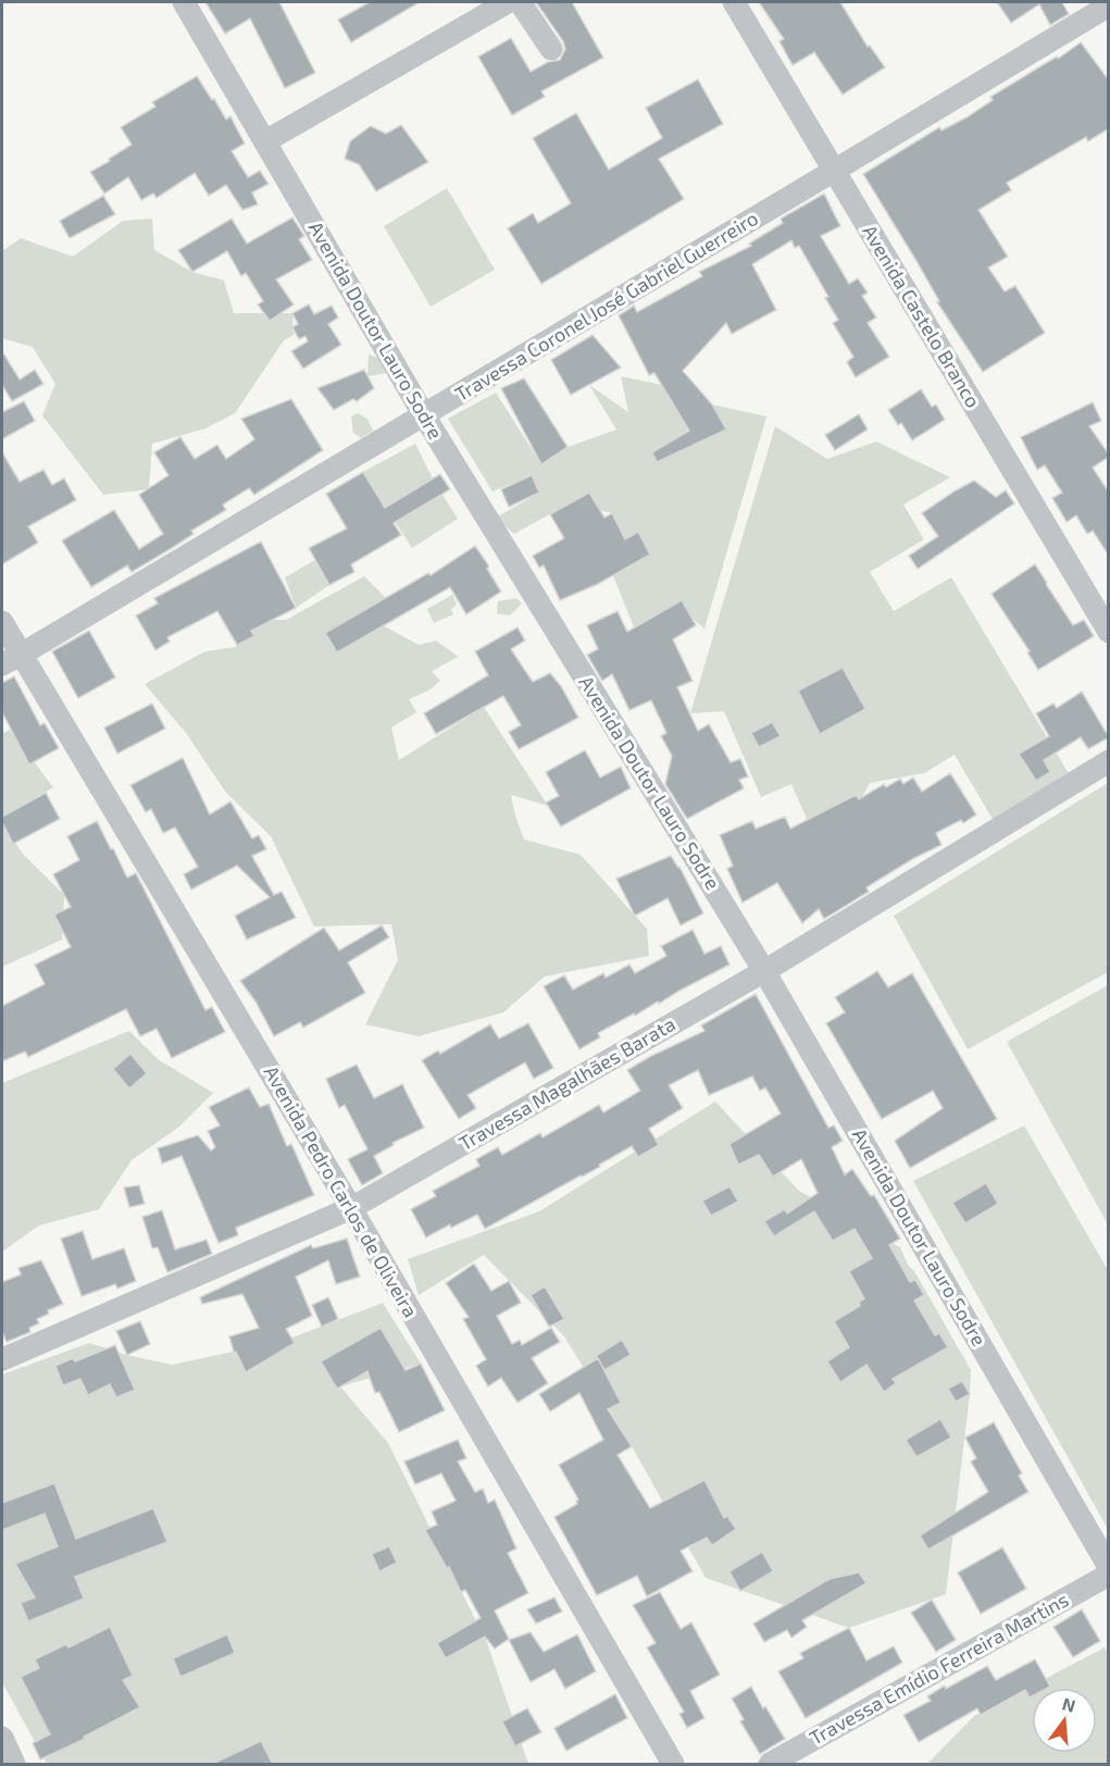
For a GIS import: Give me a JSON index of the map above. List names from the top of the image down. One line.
{"streets":{"street":["Travessa Coronel José Gabriel Guerreiro","Avenida Castelo Branco","Avenida Doutor Lauro Sodre","Travessa Magalhães Barata","Avenida Pedro Carlos de Oliveira","Travessa Emídio Ferreira Martins"]},"crossings":[["Travessa Coronel José Gabriel Guerreiro","Avenida Castelo Branco"],["Travessa Coronel José Gabriel Guerreiro","Avenida Doutor Lauro Sodre"],["Travessa Coronel José Gabriel Guerreiro","Avenida Pedro Carlos de Oliveira"],["Avenida Doutor Lauro Sodre","Travessa Magalhães Barata"],["Travessa Magalhães Barata","Avenida Pedro Carlos de Oliveira"]],"north":"top"}
